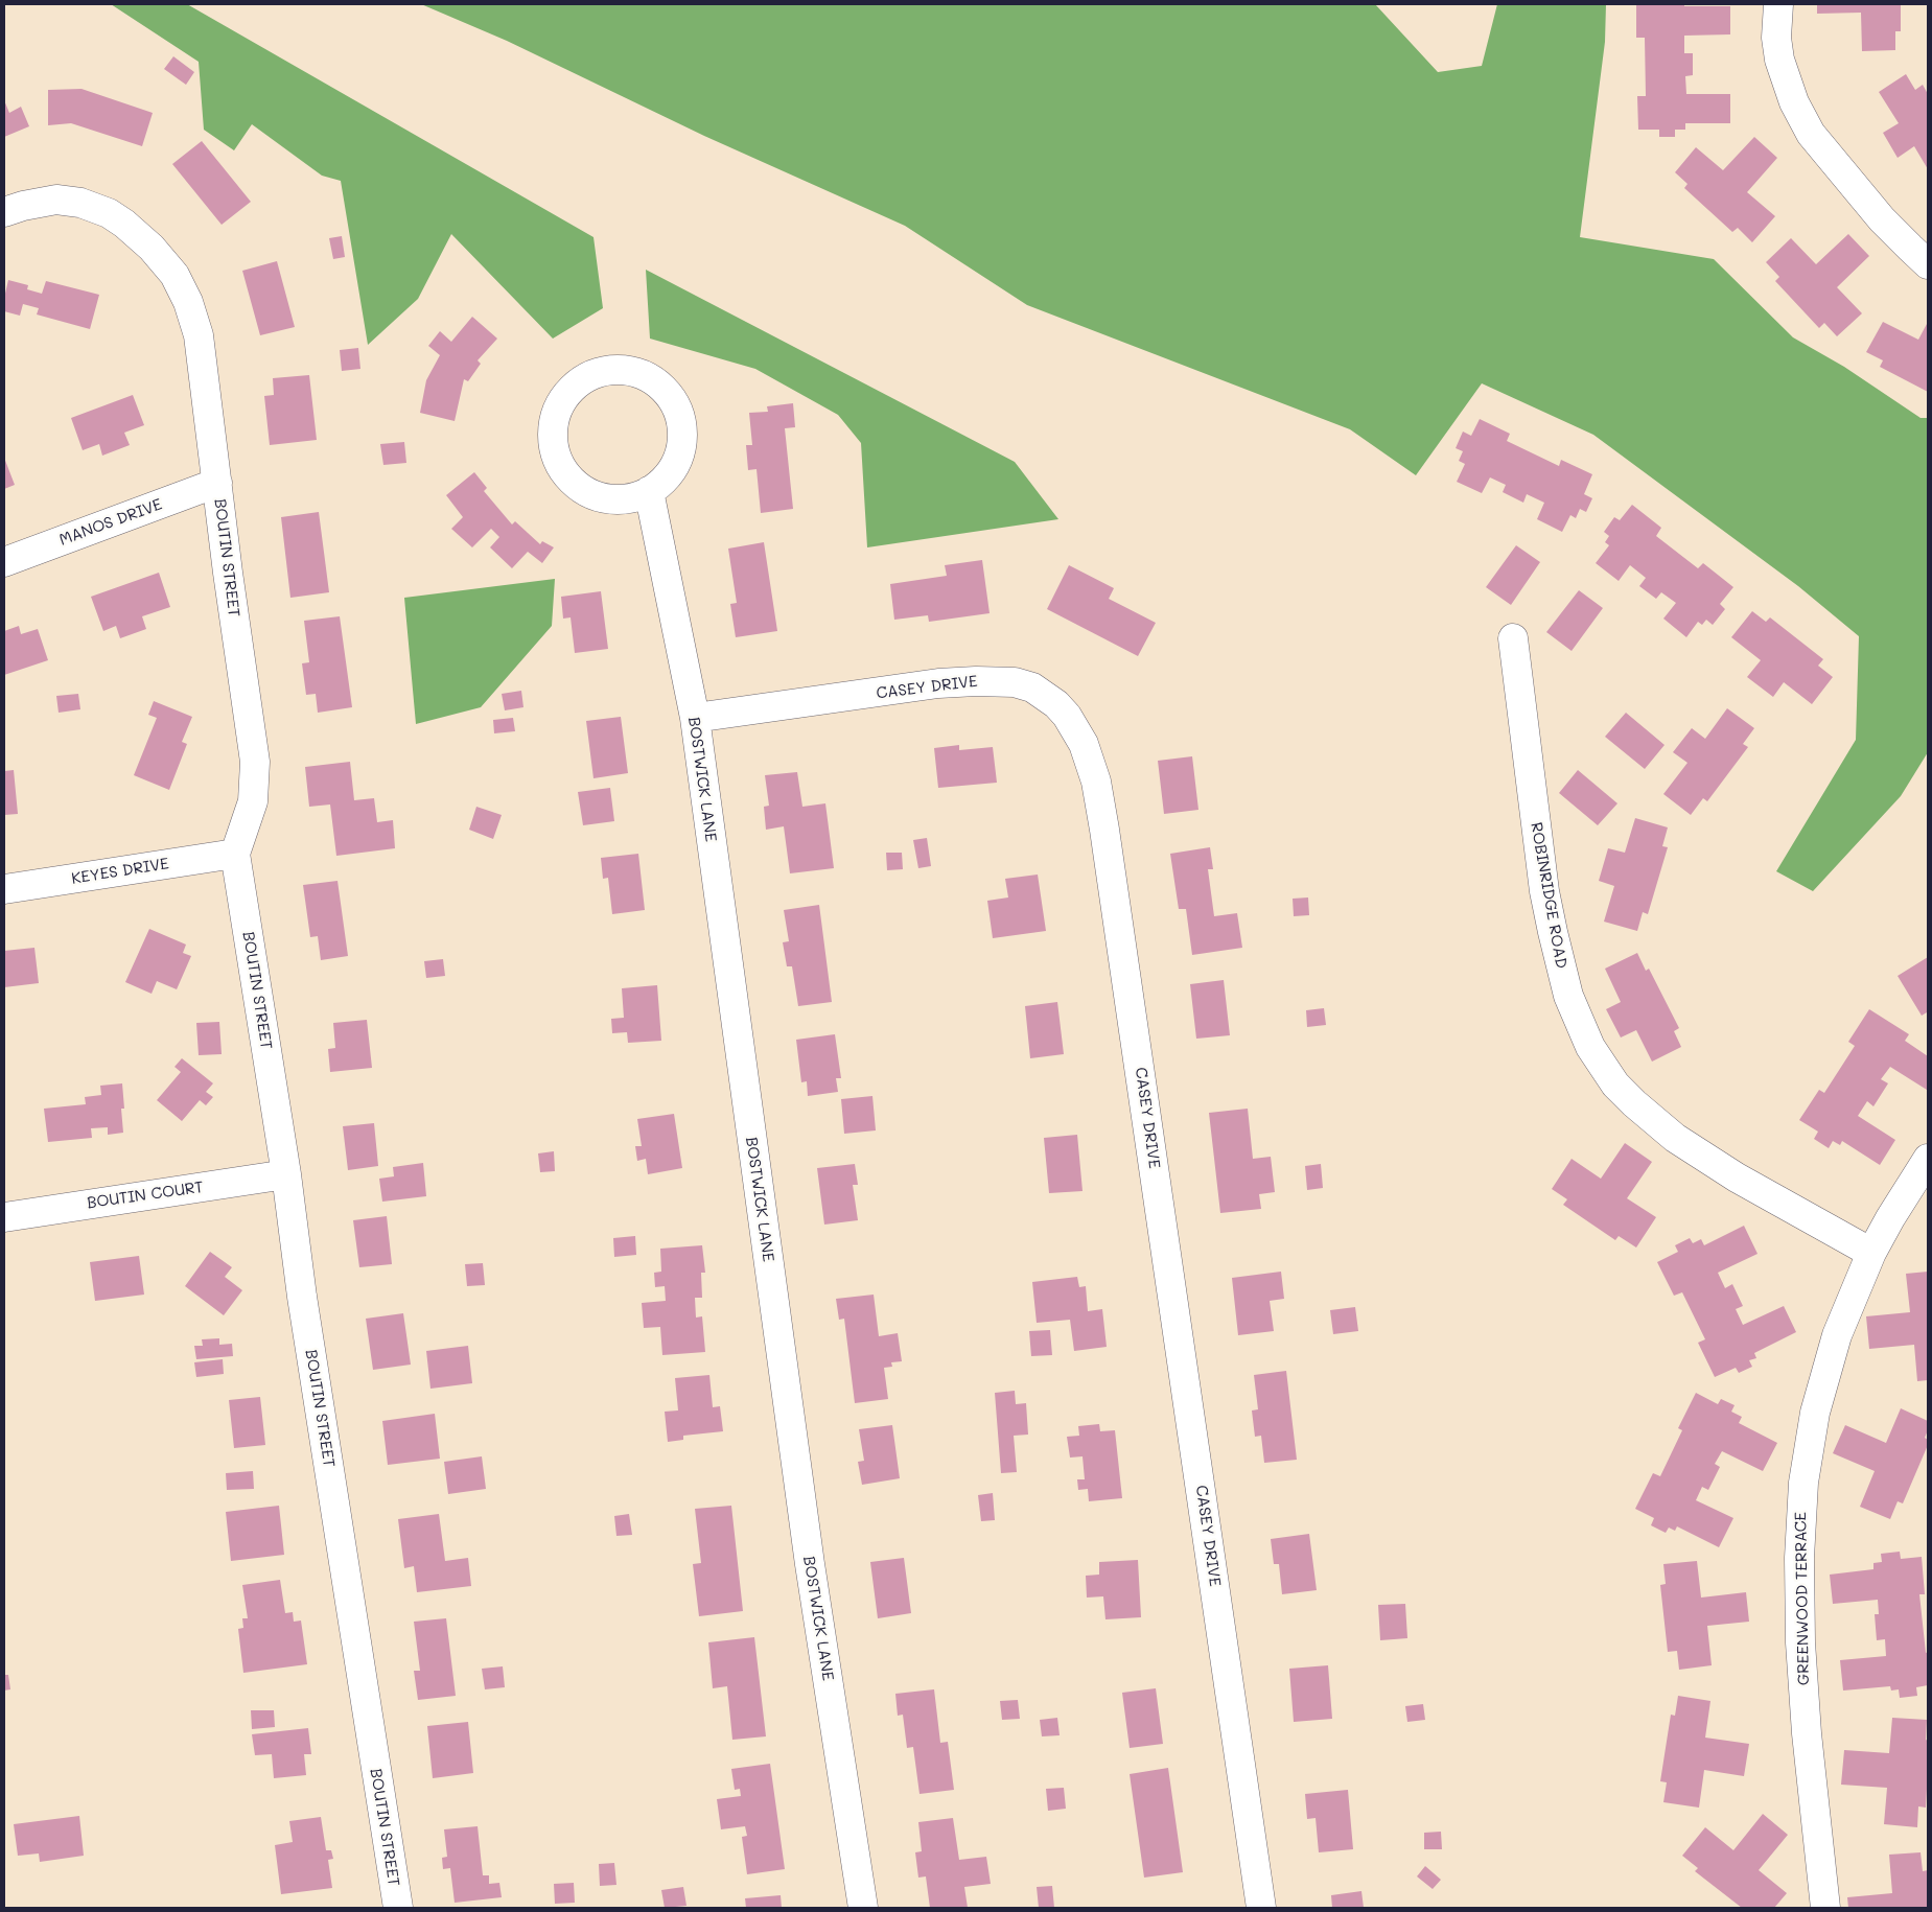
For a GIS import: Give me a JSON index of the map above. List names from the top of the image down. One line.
{"streets":{"street":["MANOS DRIVE","BOUTIN STREET","CASEY DRIVE","BOSTWICK LANE","KEYES DRIVE","ROBINRIDGE ROAD","BOUTIN COURT","GREENWOOD TERRACE"]},"crossings":[["MANOS DRIVE","BOUTIN STREET"],["BOUTIN STREET","KEYES DRIVE"],["BOUTIN STREET","BOUTIN COURT"],["CASEY DRIVE","BOSTWICK LANE"],["ROBINRIDGE ROAD","GREENWOOD TERRACE"]]}
